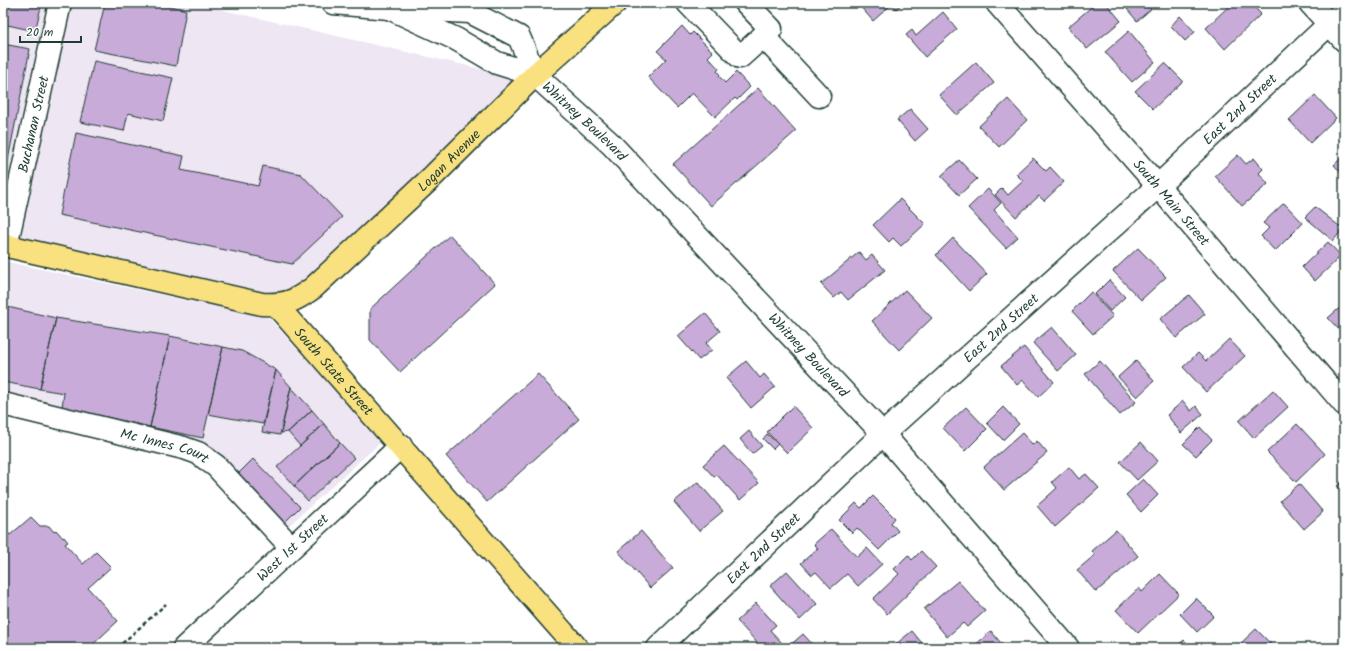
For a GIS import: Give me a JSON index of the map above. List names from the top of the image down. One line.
{"streets":{"main road":["Logan Avenue","South State Street"],"street":["East 2nd Street","Whitney Boulevard","Buchanan Street","South Main Street","Mc Innes Court","West 1st Street"]},"crossings":[["East 2nd Street","Whitney Boulevard"],["East 2nd Street","South Main Street"],["Whitney Boulevard","Logan Avenue"],["Logan Avenue","South State Street"],["South State Street","West 1st Street"],["Mc Innes Court","West 1st Street"]],"scale_bar":"20 m"}
